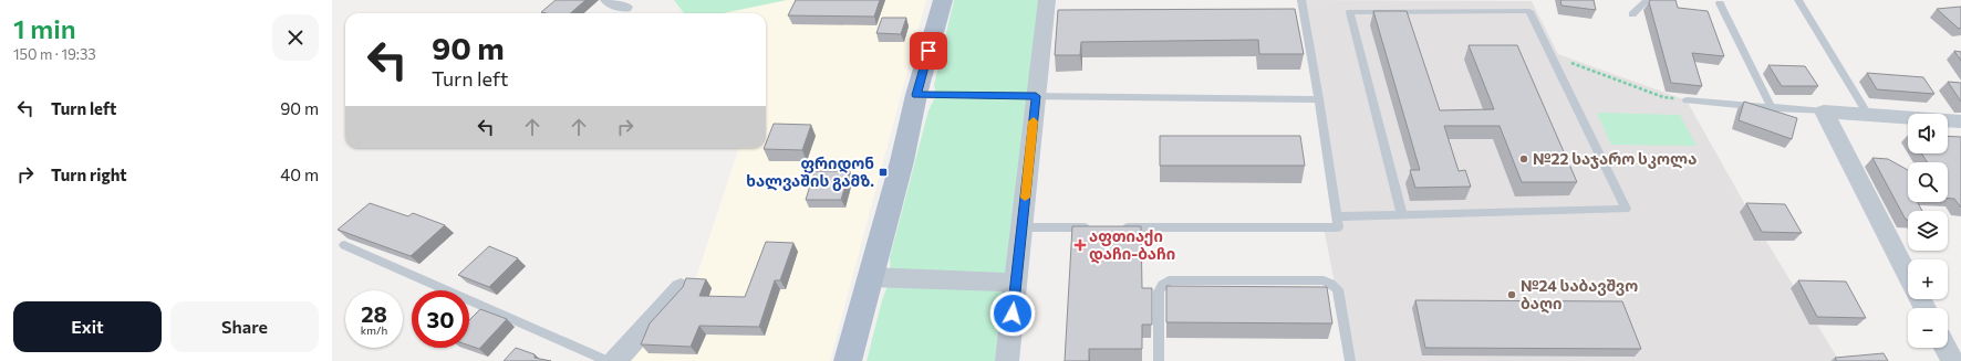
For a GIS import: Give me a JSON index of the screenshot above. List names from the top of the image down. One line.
{"places":{"other":["№22 საჯარო სკოლა","№24 საბავშვო ბაღი"],"transit":["ფრიდონ ხალვაშის გამზ."],"health":["აფთიაქი დაჩი-ბაჩი"]},"page":{"heading":["1 min","150 m · 19:33"],"turn":["90 m","Turn left"],"list":[{"name":"Turn left","value":"90 m"},{"name":"Turn right","value":"40 m"}],"map_buttons":["+","−"],"speed":"28 km/h","limit":"30","buttons":["Exit","Share"]}}
